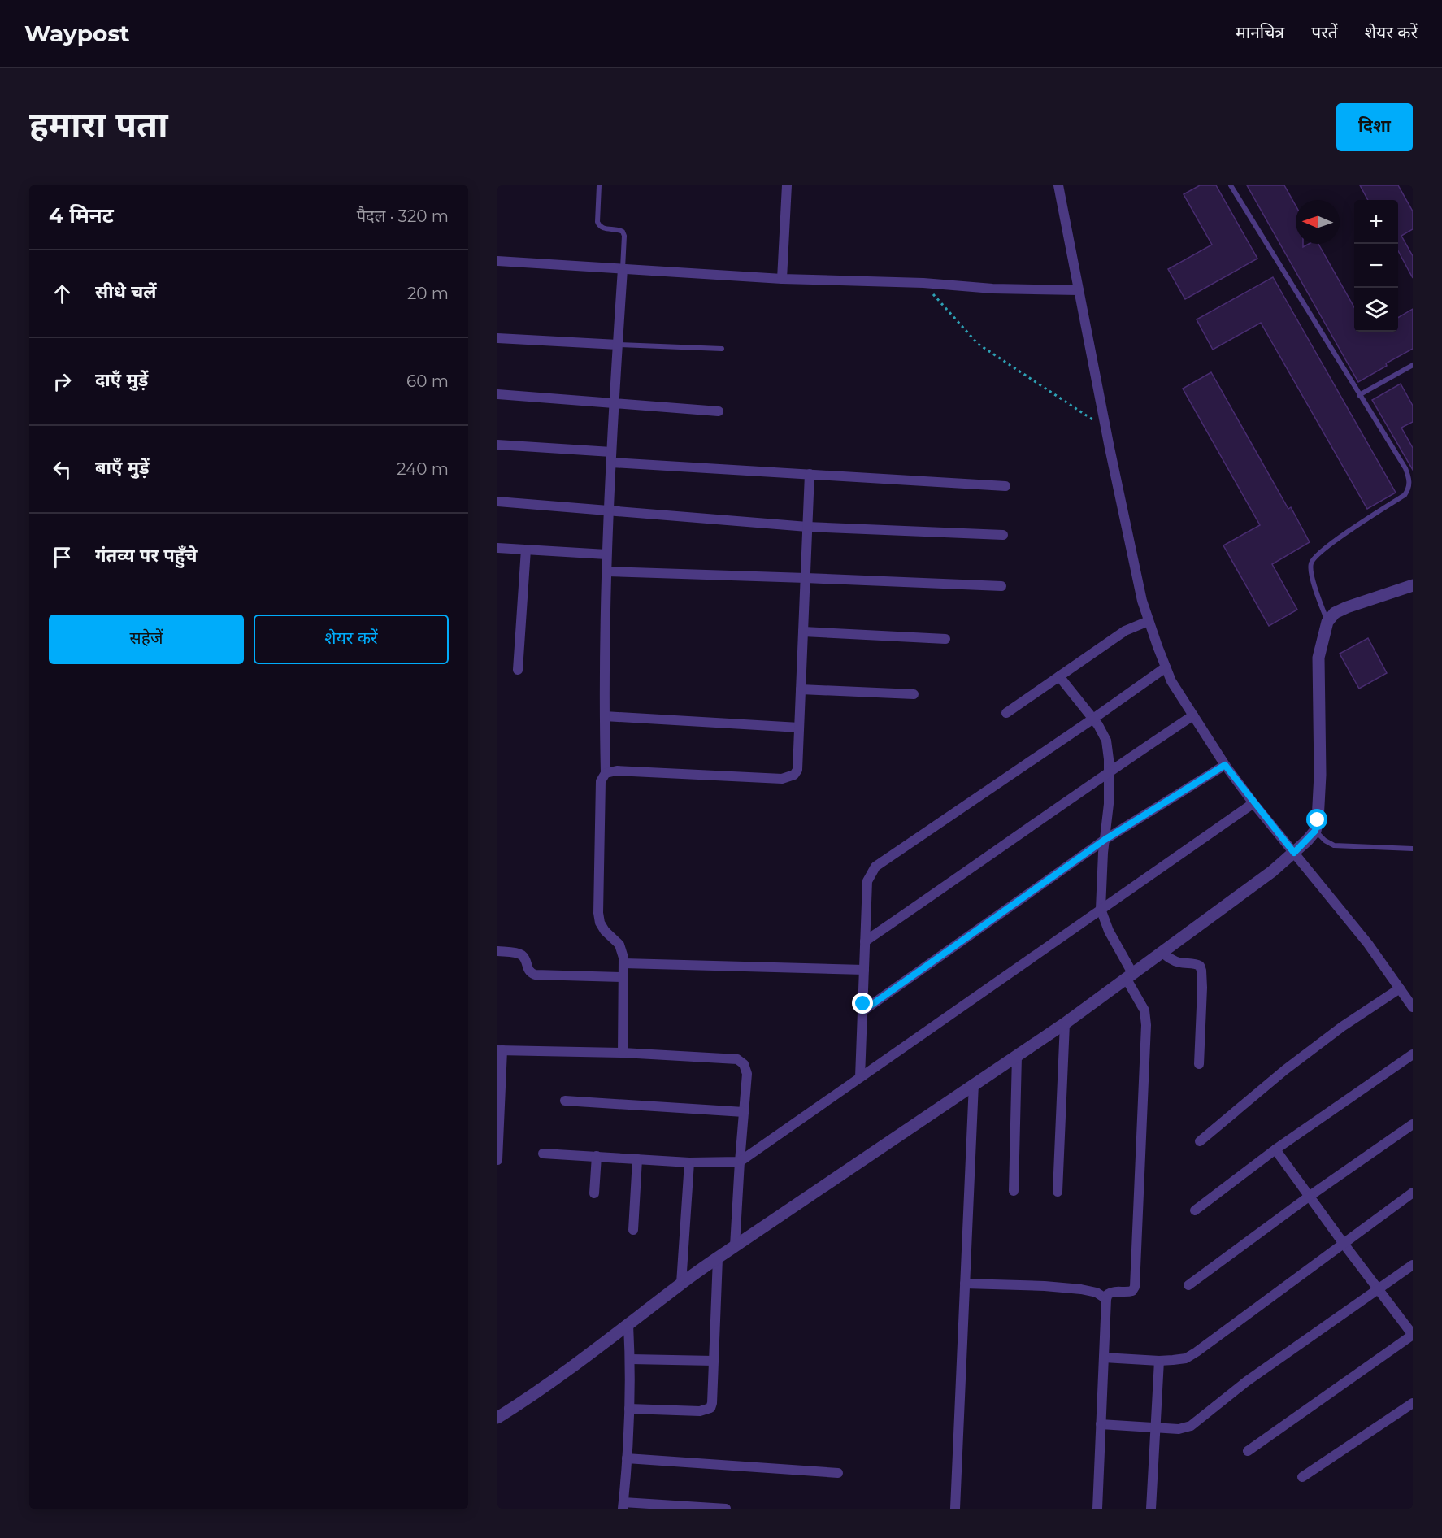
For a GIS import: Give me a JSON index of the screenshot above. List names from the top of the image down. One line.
{"north":"left","page":{"header":"Waypost","nav":["मानचित्र","परतें","शेयर करें"],"title":"हमारा पता","buttons":["दिशा",["सहेजें","शेयर करें"]],"heading":["4 मिनट","पैदल · 320 m"],"map_buttons":["+","−"],"list":[["सीधे चलें","20 m"],["दाएँ मुड़ें","60 m"],["बाएँ मुड़ें","240 m"],"गंतव्य पर पहुँचे"]}}
